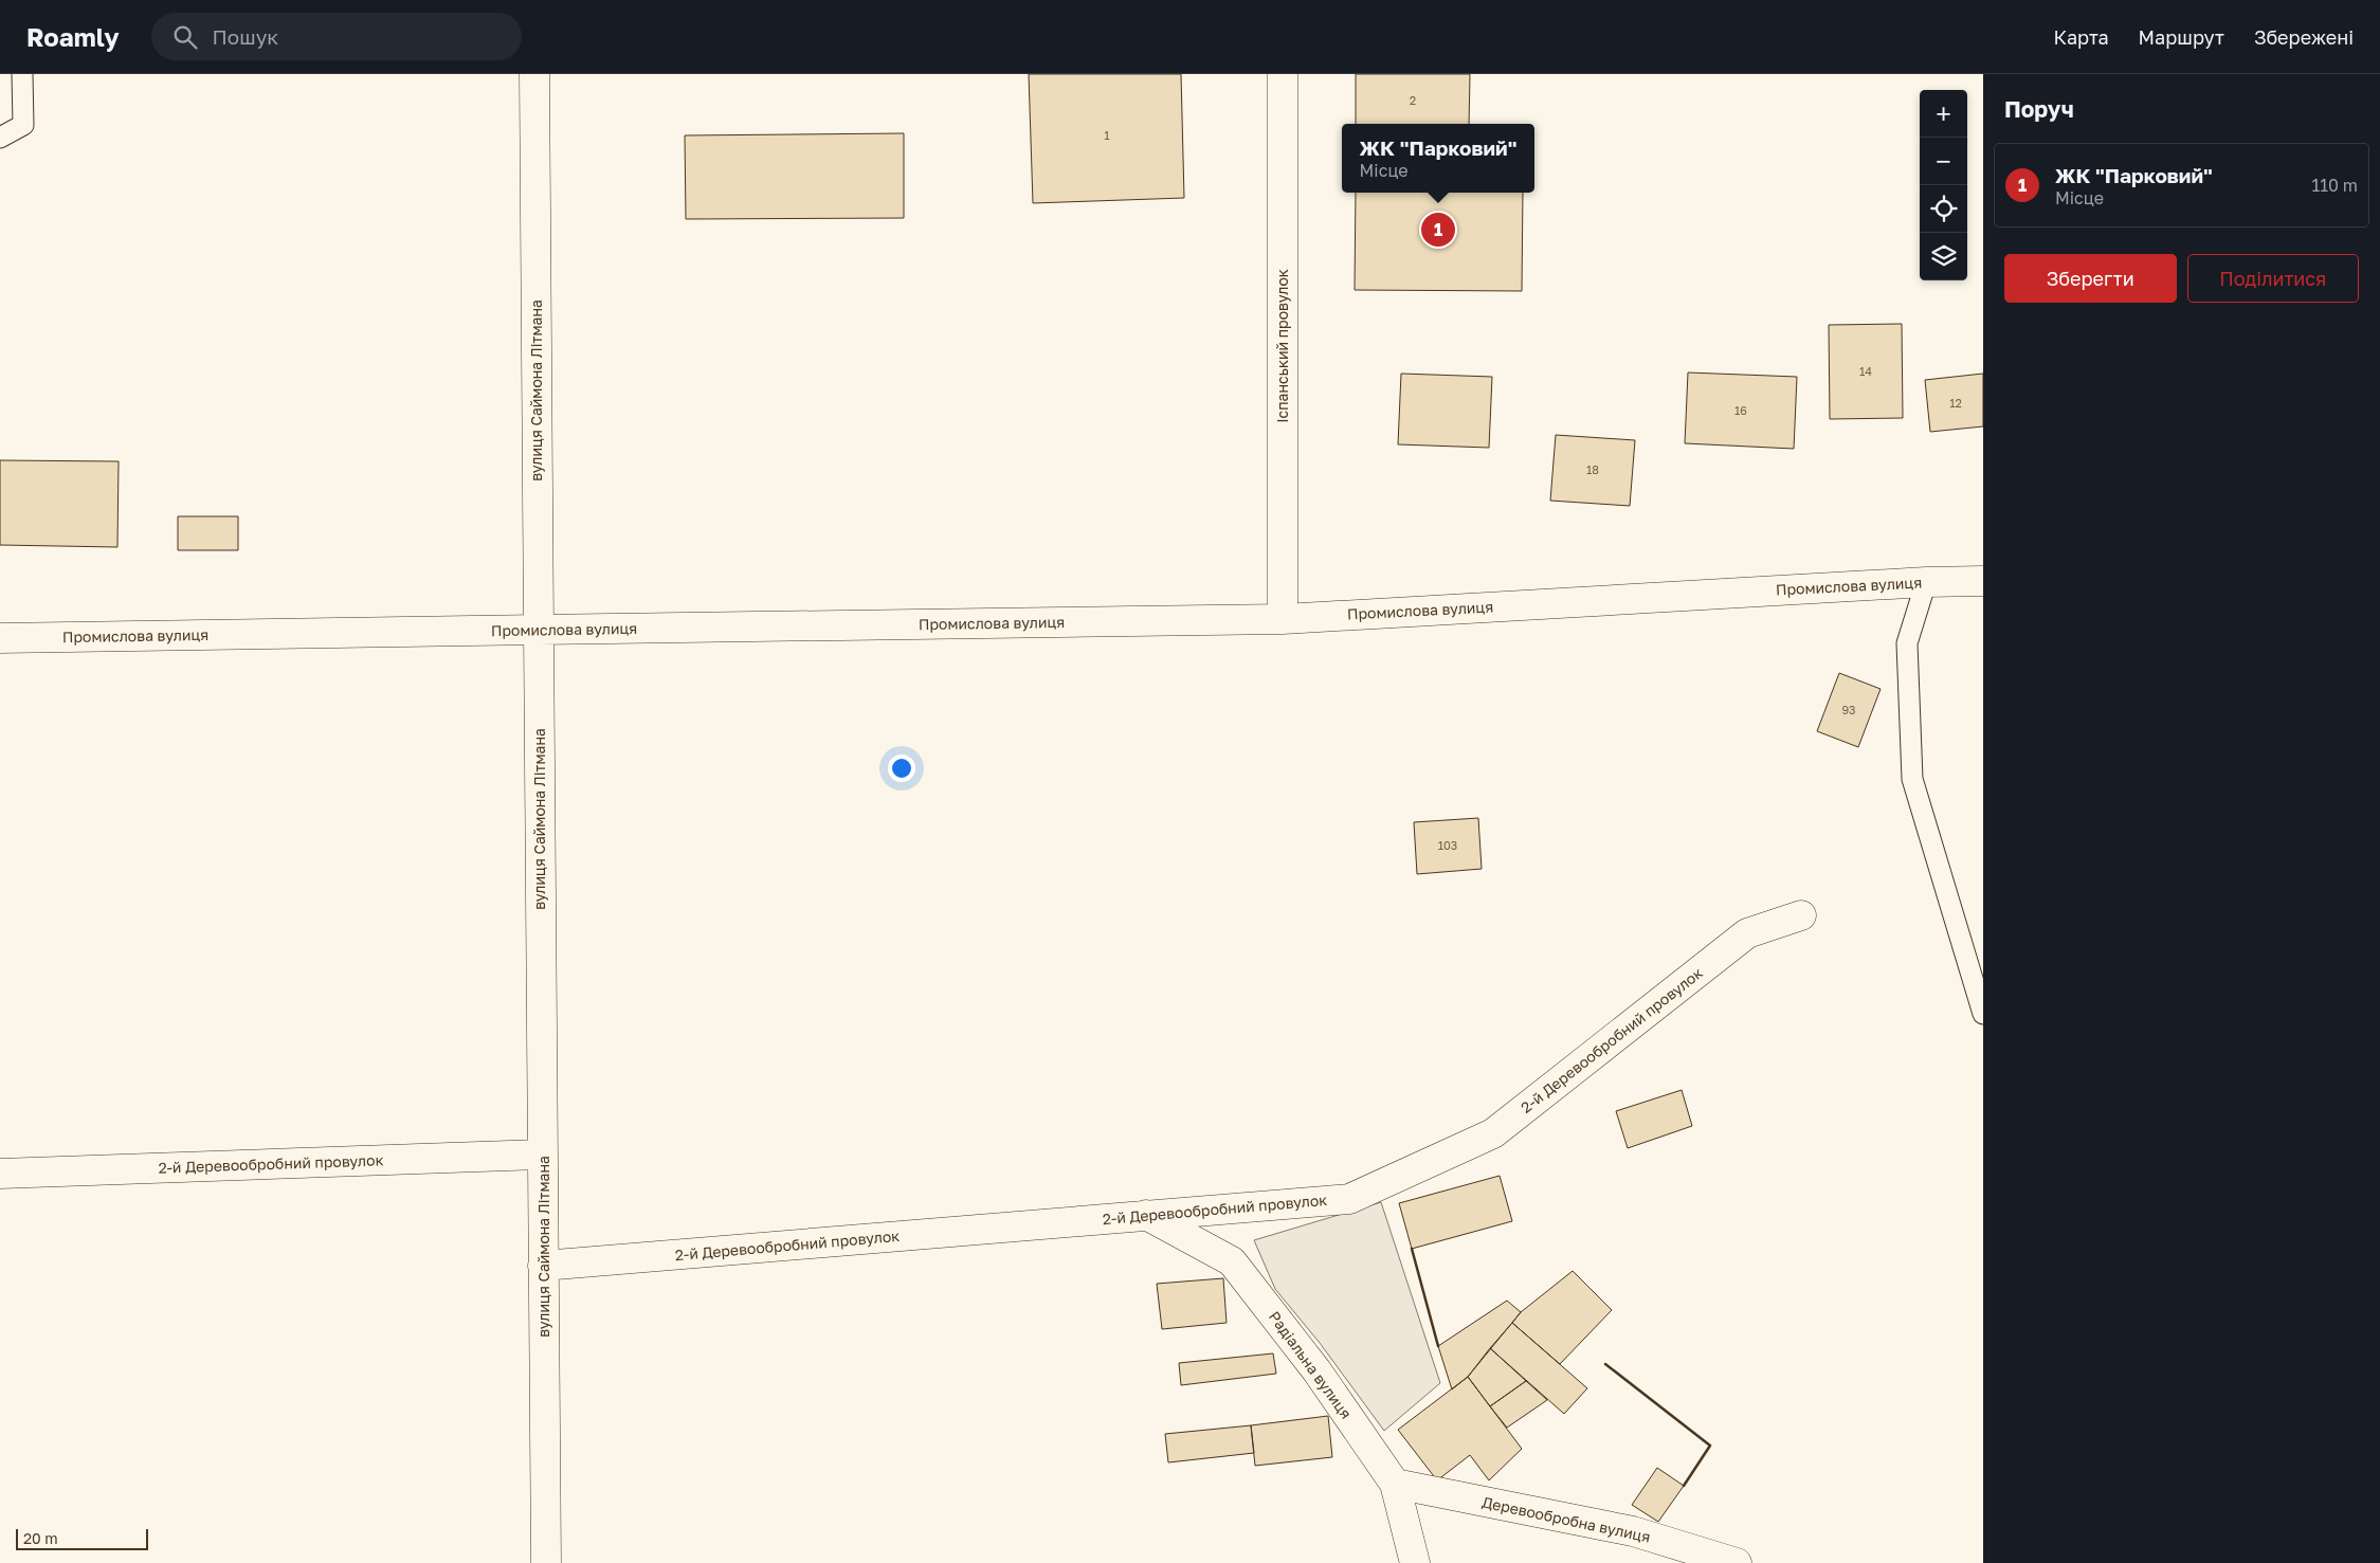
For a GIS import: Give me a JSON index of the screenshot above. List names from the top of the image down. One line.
{"streets":{"street":["Іспанський провулок","вулиця Саймона Літмана","Промислова вулиця","2-й Деревообробний провулок","Радіальна вулиця","Деревообробна вулиця"]},"crossings":[["Іспанський провулок","Промислова вулиця"],["вулиця Саймона Літмана","Промислова вулиця"],["вулиця Саймона Літмана","2-й Деревообробний провулок"],["2-й Деревообробний провулок","Радіальна вулиця"],["Радіальна вулиця","Деревообробна вулиця"]],"house_numbers":["2","1","14","12","16","18","93","103"],"scale_bar":"20 m","page":{"header":"Roamly","search":"Пошук","nav":["Карта","Маршрут","Збережені"],"heading":"Поруч","map_buttons":["+","−"],"popup":["ЖК \"Парковий\"","Місце"],"list":[{"mark":"1","name":"ЖК \"Парковий\"","note":"Місце","value":"110 m"}],"pins":"1","buttons":["Зберегти","Поділитися"],"scale":"20 m"}}
